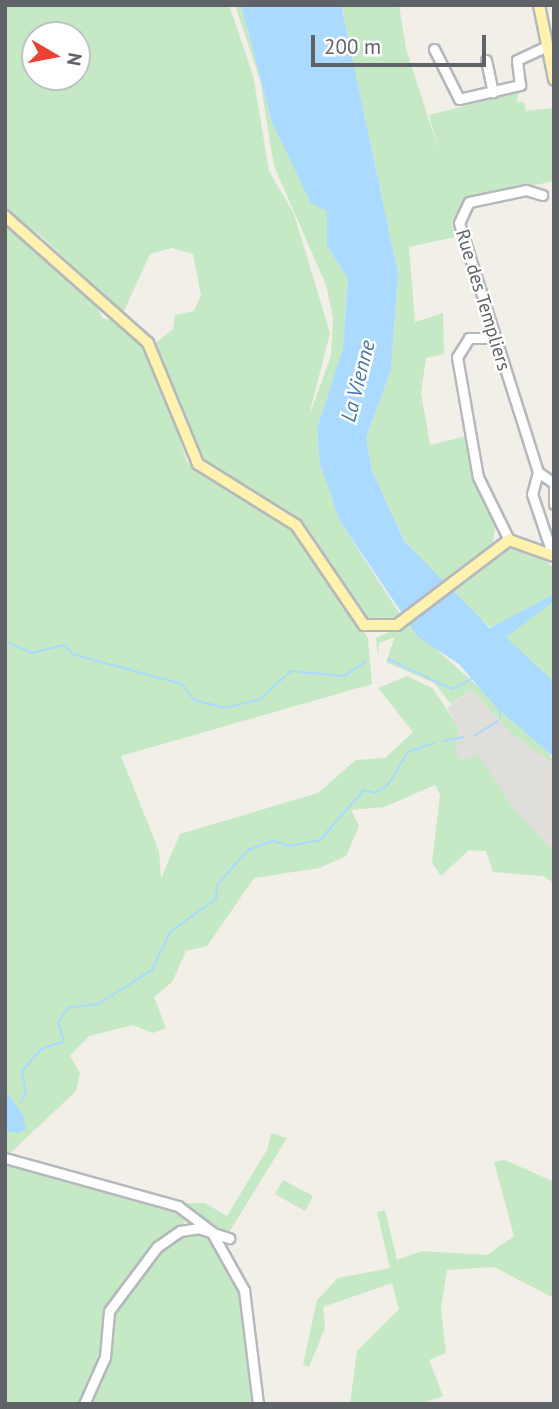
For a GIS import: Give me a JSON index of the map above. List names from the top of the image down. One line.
{"streets":{"street":["Rue des Templiers"]},"water":["La Vienne"],"scale_bar":"200 m","north":"right"}
